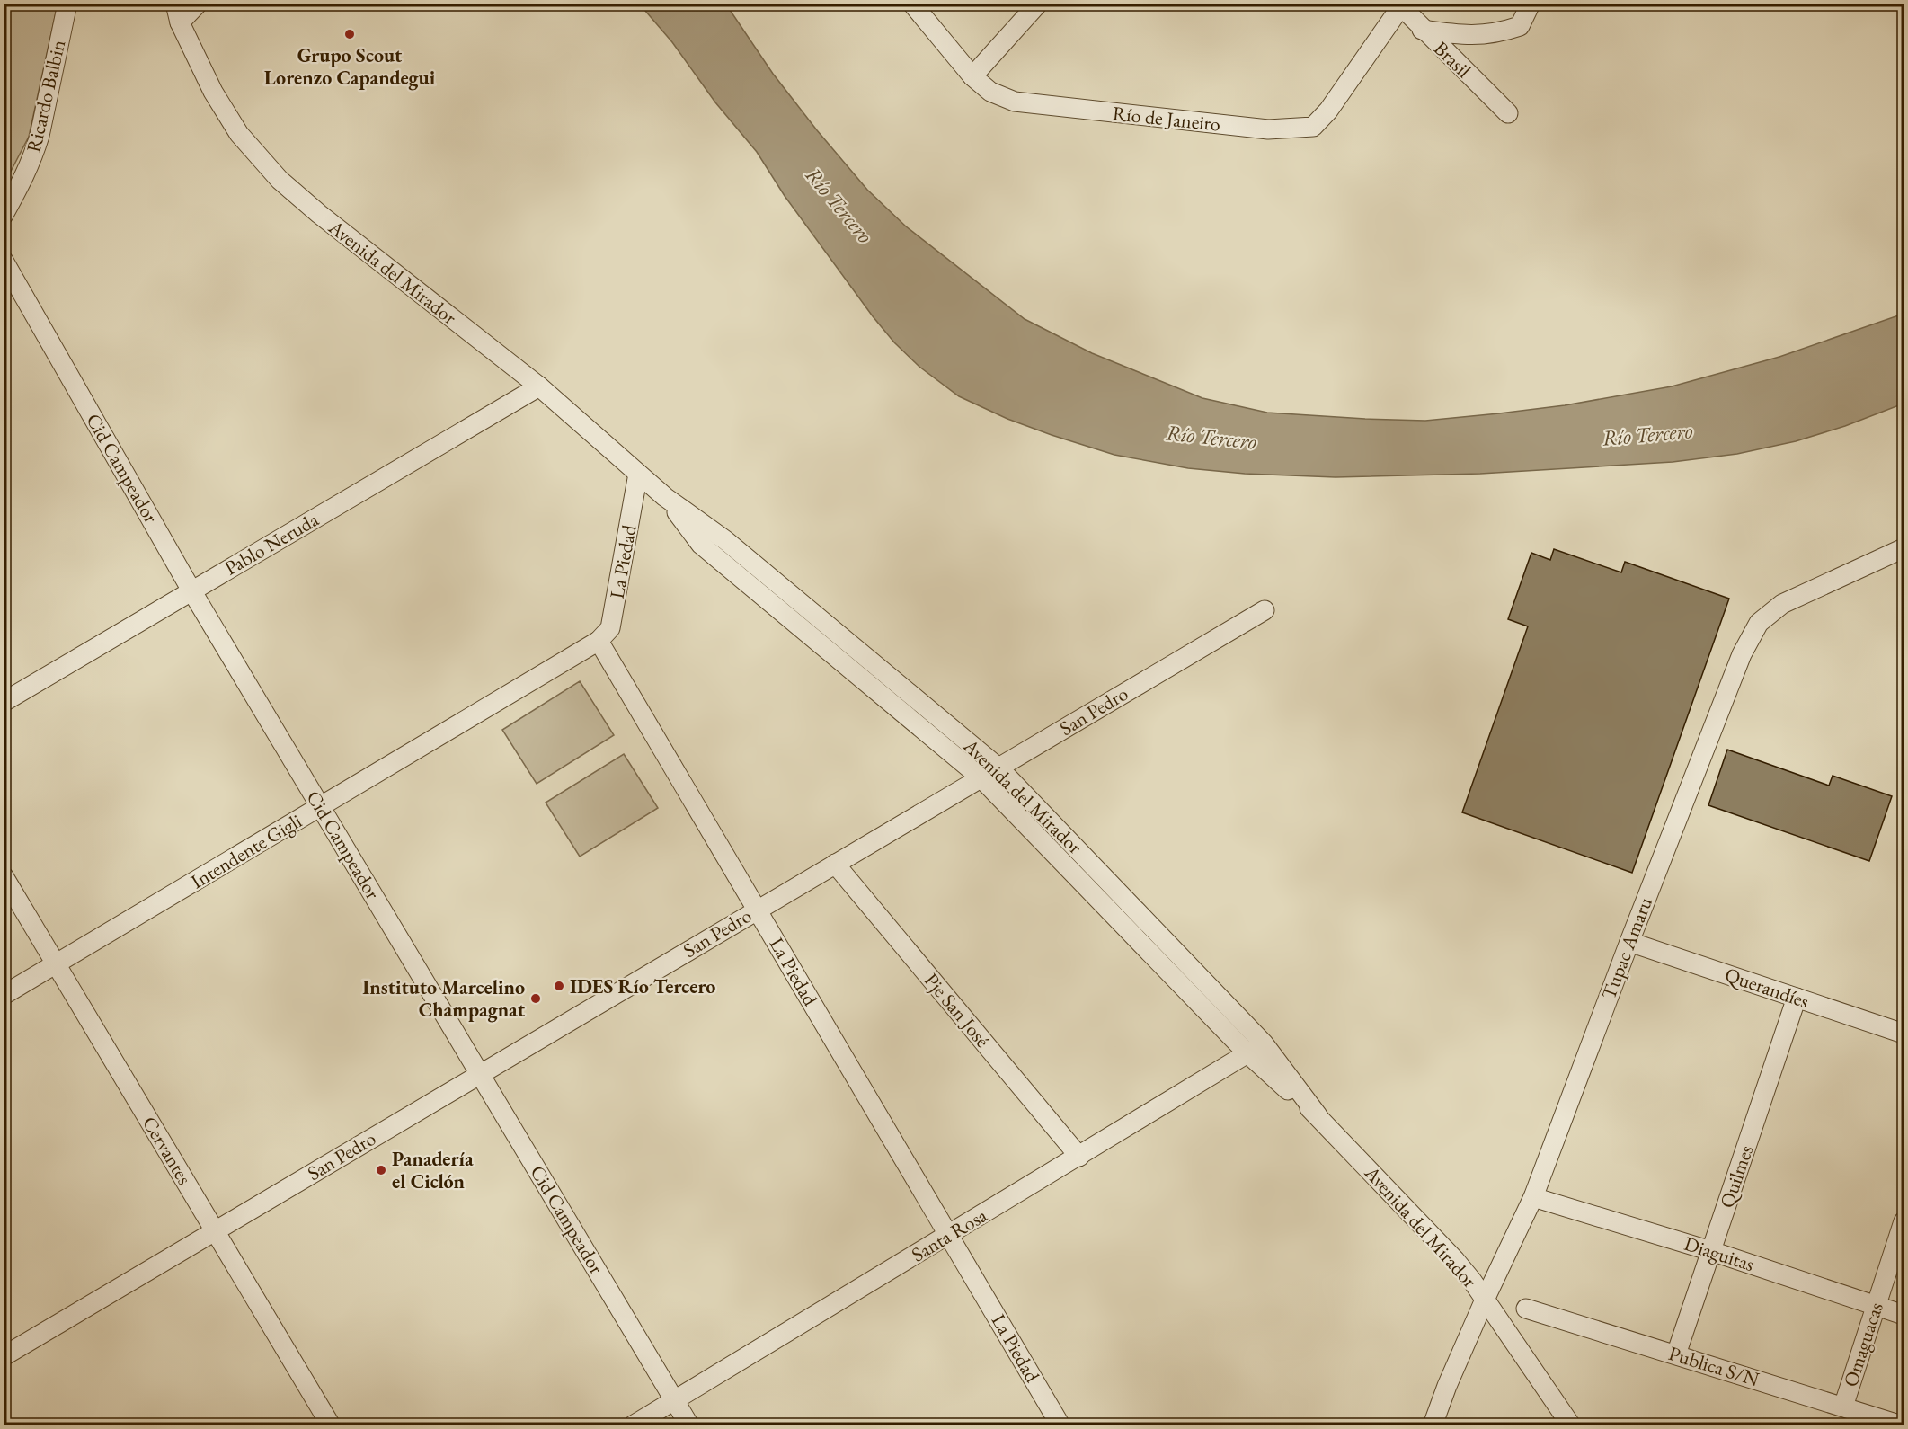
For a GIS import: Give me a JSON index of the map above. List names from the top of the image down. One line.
{"streets":{"street":["Brasil","Ricardo Balbin","Río de Janeiro","Avenida del Mirador","Cid Campeador","Pablo Neruda","La Piedad","San Pedro","Intendente Gigli","Tupac Amaru","Querandíes","Pje San José","Cervantes","Quilmes","Santa Rosa","Diaguitas","Omaguacas","Publica S/N"]},"crossings":[["Brasil","Río de Janeiro"],["Avenida del Mirador","Pablo Neruda"],["Avenida del Mirador","La Piedad"],["Avenida del Mirador","San Pedro"],["Avenida del Mirador","Tupac Amaru"],["Avenida del Mirador","Santa Rosa"],["Cid Campeador","Pablo Neruda"],["Cid Campeador","San Pedro"],["Cid Campeador","Intendente Gigli"],["Cid Campeador","Santa Rosa"],["La Piedad","San Pedro"],["La Piedad","Intendente Gigli"],["La Piedad","Santa Rosa"],["San Pedro","Pje San José"],["San Pedro","Cervantes"],["Intendente Gigli","Cervantes"],["Tupac Amaru","Querandíes"],["Tupac Amaru","Diaguitas"],["Querandíes","Quilmes"],["Pje San José","Santa Rosa"],["Quilmes","Diaguitas"],["Quilmes","Publica S/N"],["Diaguitas","Omaguacas"],["Omaguacas","Publica S/N"]],"water":["Río Tercero"],"places":["Grupo Scout Lorenzo Capandegui","IDES Río Tercero","Instituto Marcelino Champagnat","Panadería el Ciclón"]}
